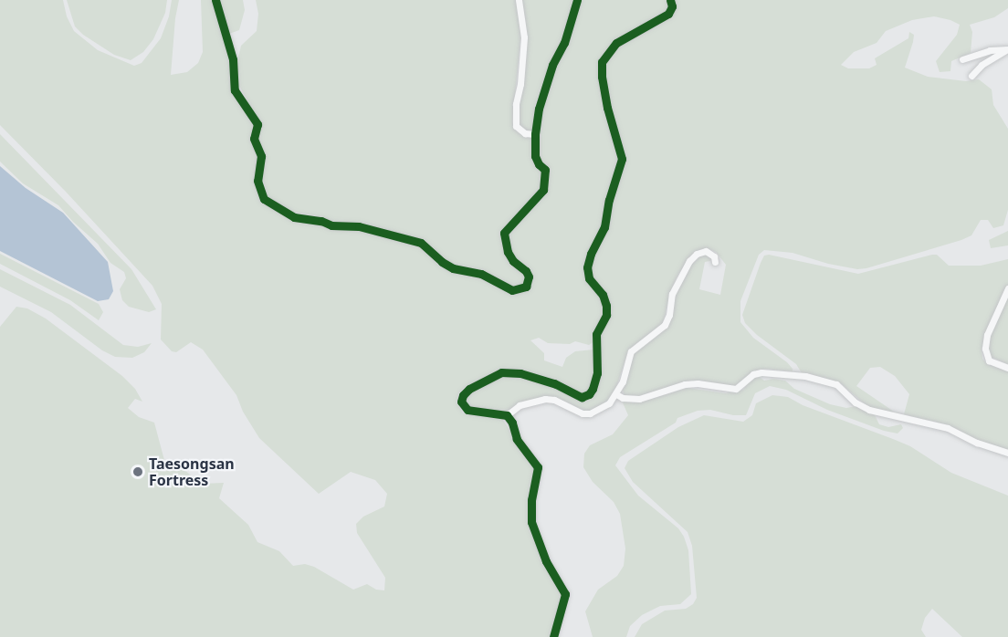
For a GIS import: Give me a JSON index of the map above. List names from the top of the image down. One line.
{"places":["Taesongsan Fortress"]}
